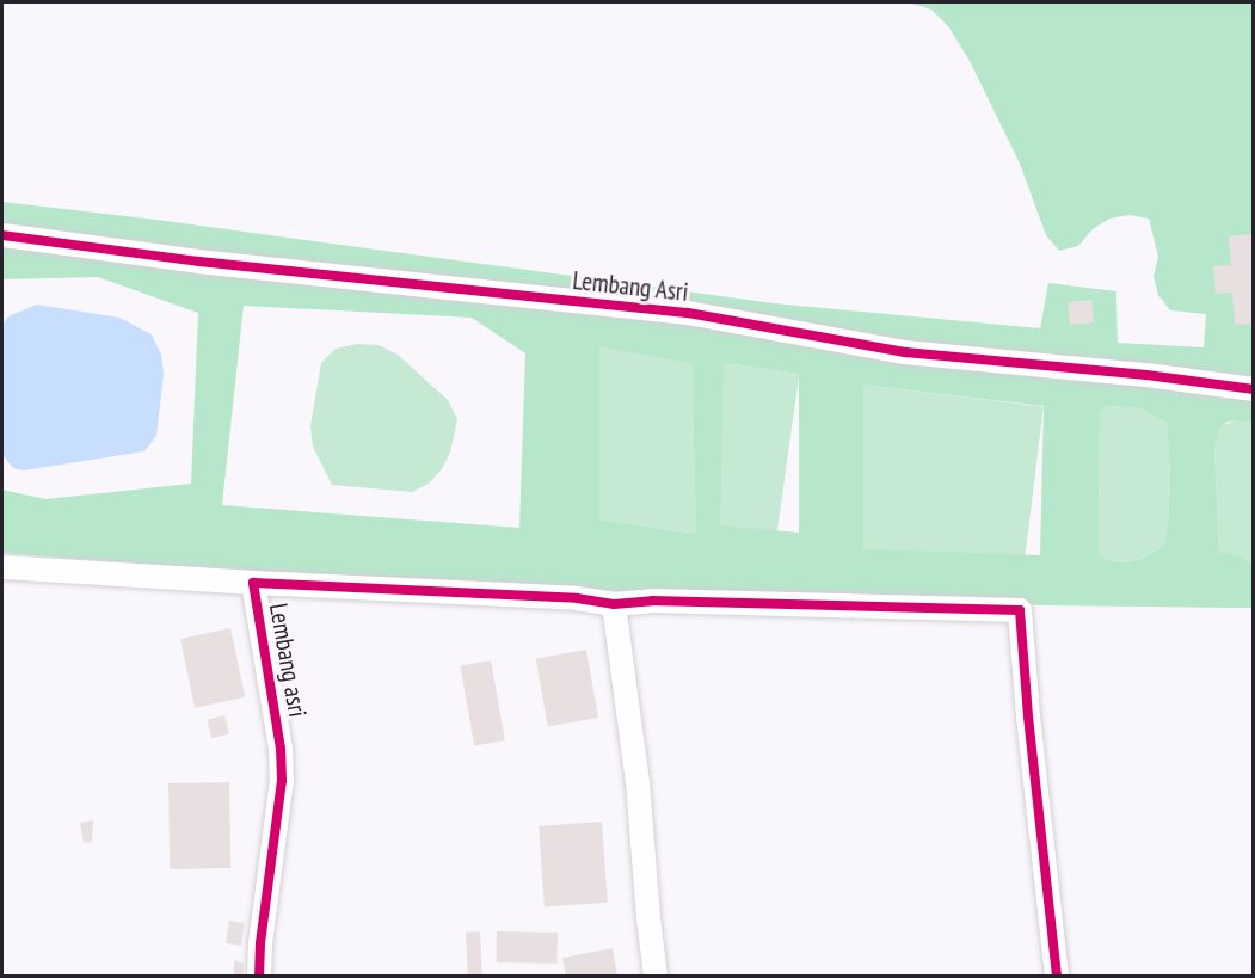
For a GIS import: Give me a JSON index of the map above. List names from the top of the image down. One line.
{"streets":{"street":["Lembang Asri","Lembang asri"]}}
